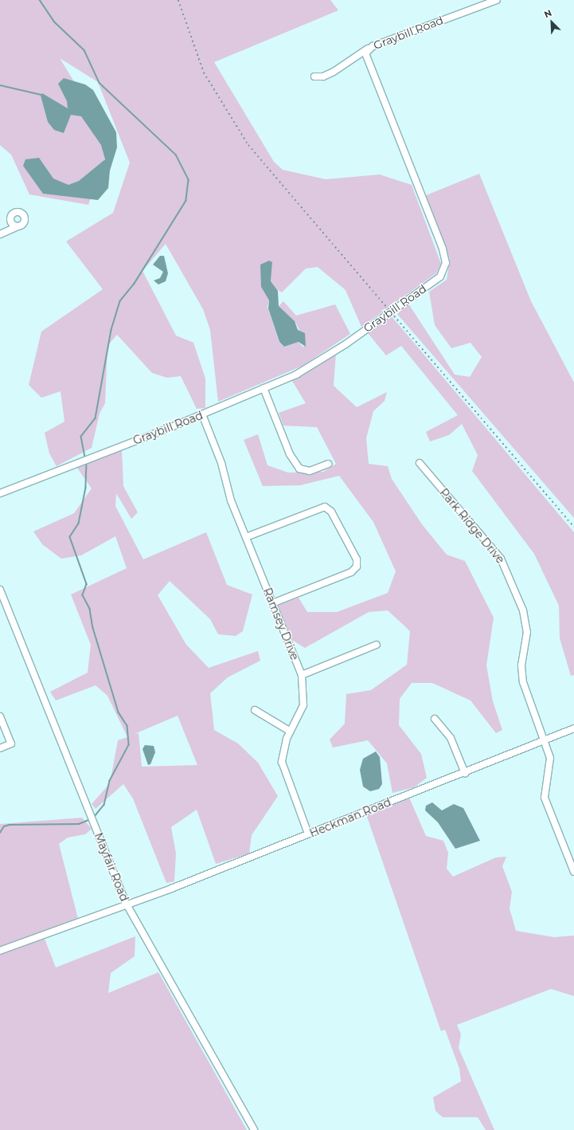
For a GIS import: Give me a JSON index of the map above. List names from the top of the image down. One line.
{"streets":{"street":["Graybill Road","Park Ridge Drive","Ramsey Drive","Heckman Road","Mayfair Road"]},"crossings":[["Graybill Road","Ramsey Drive"],["Park Ridge Drive","Heckman Road"],["Ramsey Drive","Heckman Road"],["Heckman Road","Mayfair Road"]],"north":"top left"}
